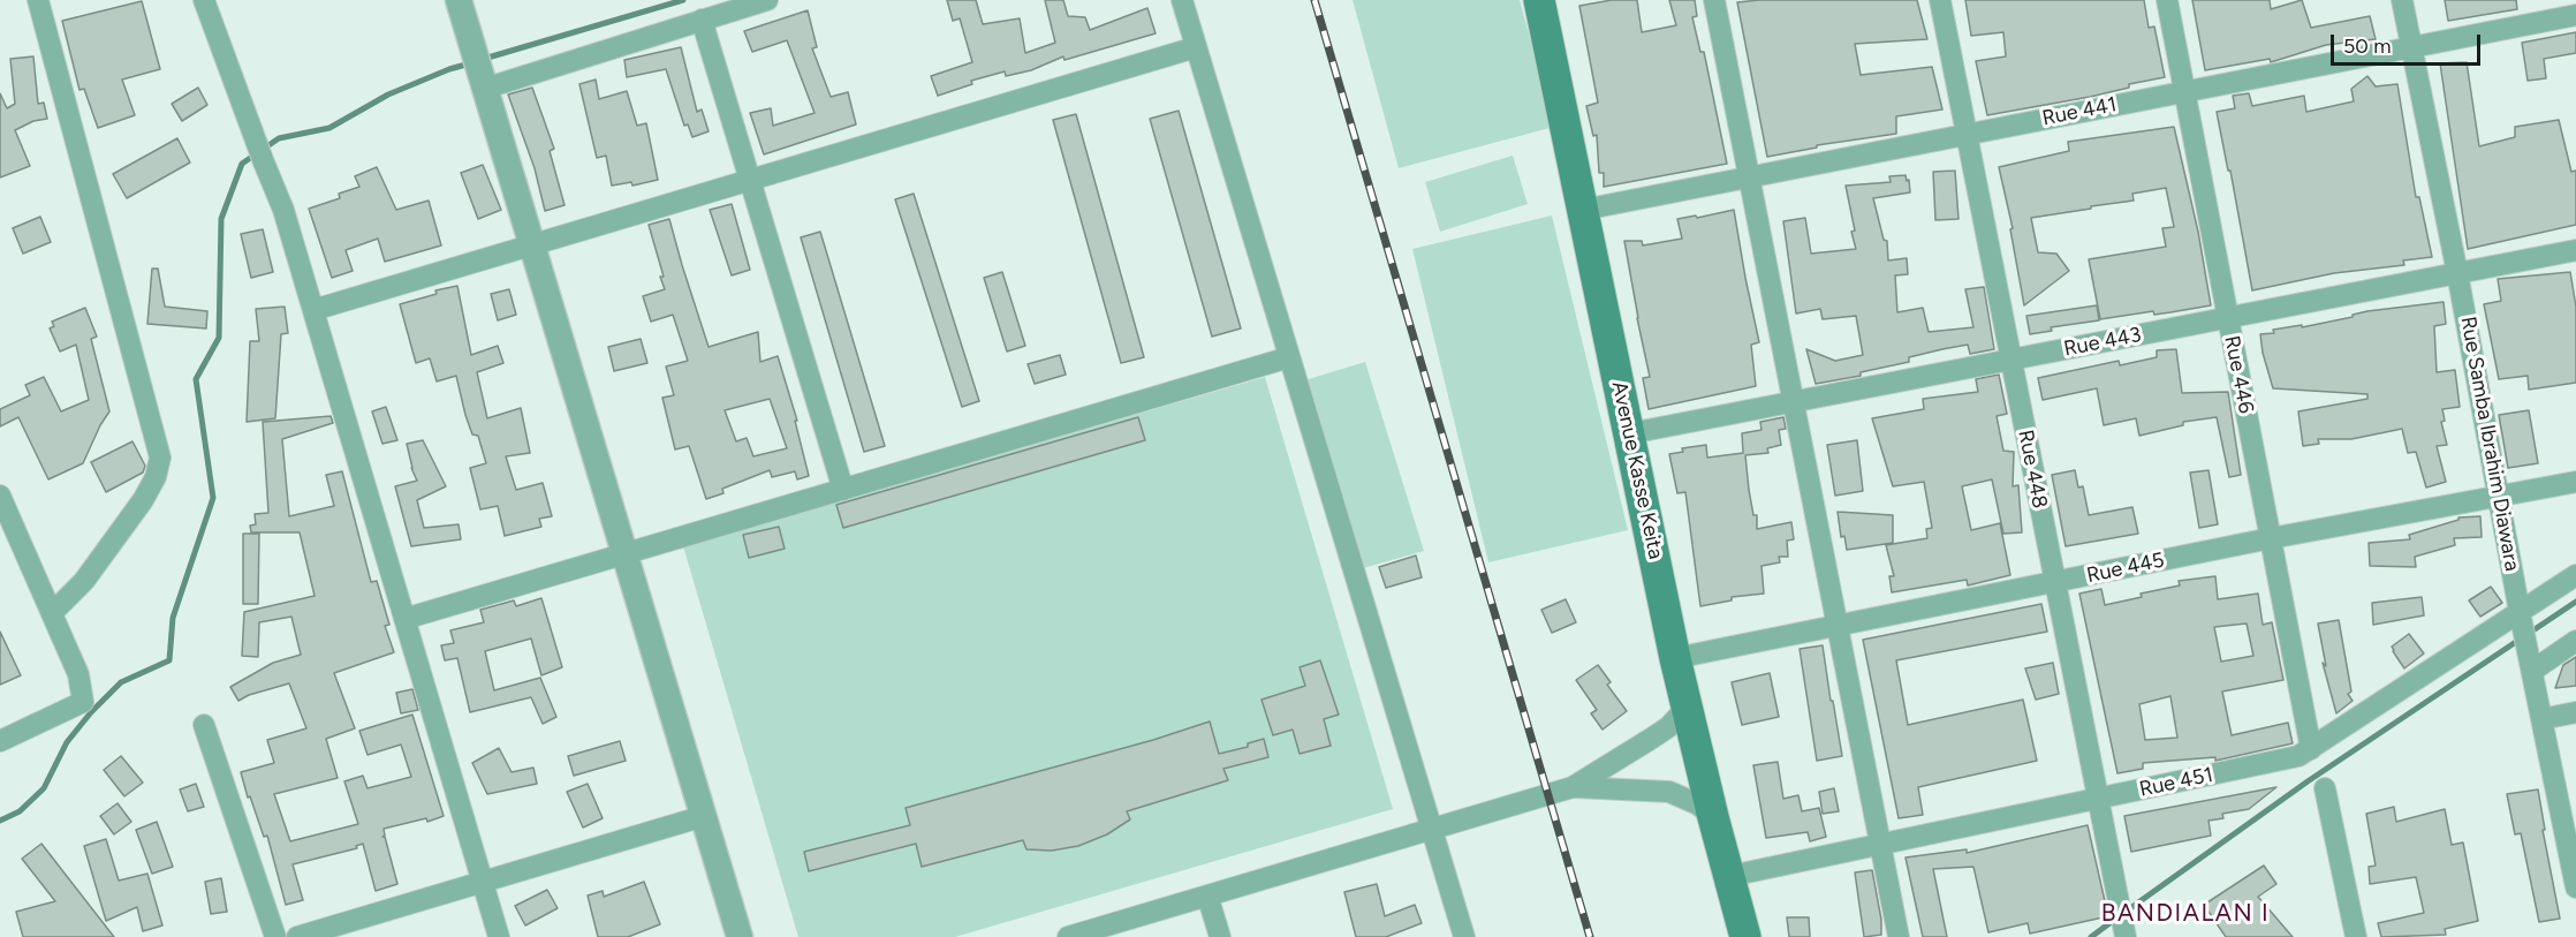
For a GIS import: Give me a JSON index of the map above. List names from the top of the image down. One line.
{"streets":{"main road":["Avenue Kasse Keita"],"street":["Rue 441","Rue 443","Rue 446","Rue Samba Ibrahim Diawara","Rue 448","Rue 445","Rue 451"]},"crossings":[["Rue 441","Rue 446"],["Rue 441","Rue Samba Ibrahim Diawara"],["Rue 441","Rue 448"],["Rue 441","Avenue Kasse Keita"],["Rue 443","Rue 446"],["Rue 443","Rue Samba Ibrahim Diawara"],["Rue 443","Rue 448"],["Rue 443","Avenue Kasse Keita"],["Rue 446","Rue 445"],["Rue 446","Rue 451"],["Rue Samba Ibrahim Diawara","Rue 445"],["Rue Samba Ibrahim Diawara","Rue 451"],["Rue 448","Rue 445"],["Rue 448","Rue 451"],["Avenue Kasse Keita","Rue 445"],["Avenue Kasse Keita","Rue 451"]],"districts":["BANDIALAN I"],"scale_bar":"50 m"}
